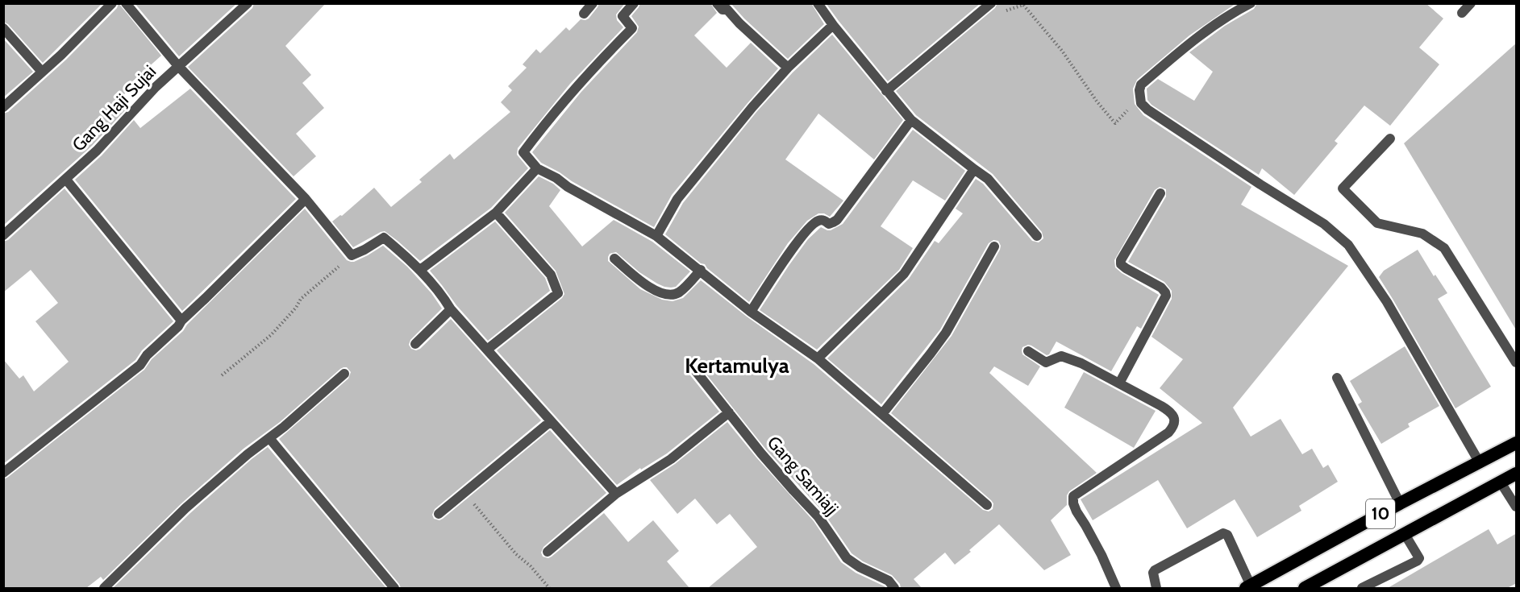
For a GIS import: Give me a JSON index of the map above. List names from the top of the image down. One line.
{"streets":{"highway":["10"],"street":["Gang Haji Sujai","Gang Samiajj"]},"districts":["Kertamulya"]}
